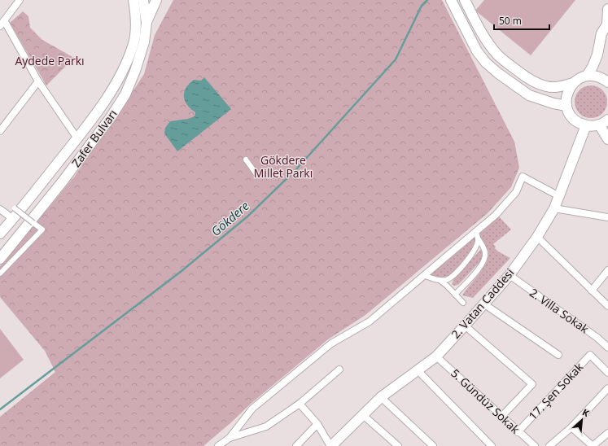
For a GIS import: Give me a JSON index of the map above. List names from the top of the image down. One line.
{"streets":{"main road":["Zafer Bulvarı","2. Vatan Caddesi"],"street":["2. Villa Sokak","17. Şen Sokak","5. Gündüz Sokak"]},"crossings":[["2. Vatan Caddesi","2. Villa Sokak"],["2. Vatan Caddesi","5. Gündüz Sokak"],["17. Şen Sokak","5. Gündüz Sokak"]],"water":["Gökdere"],"parks":["Aydede Parkı","Gökdere Millet Parkı"],"scale_bar":"50 m","north":"top right"}
